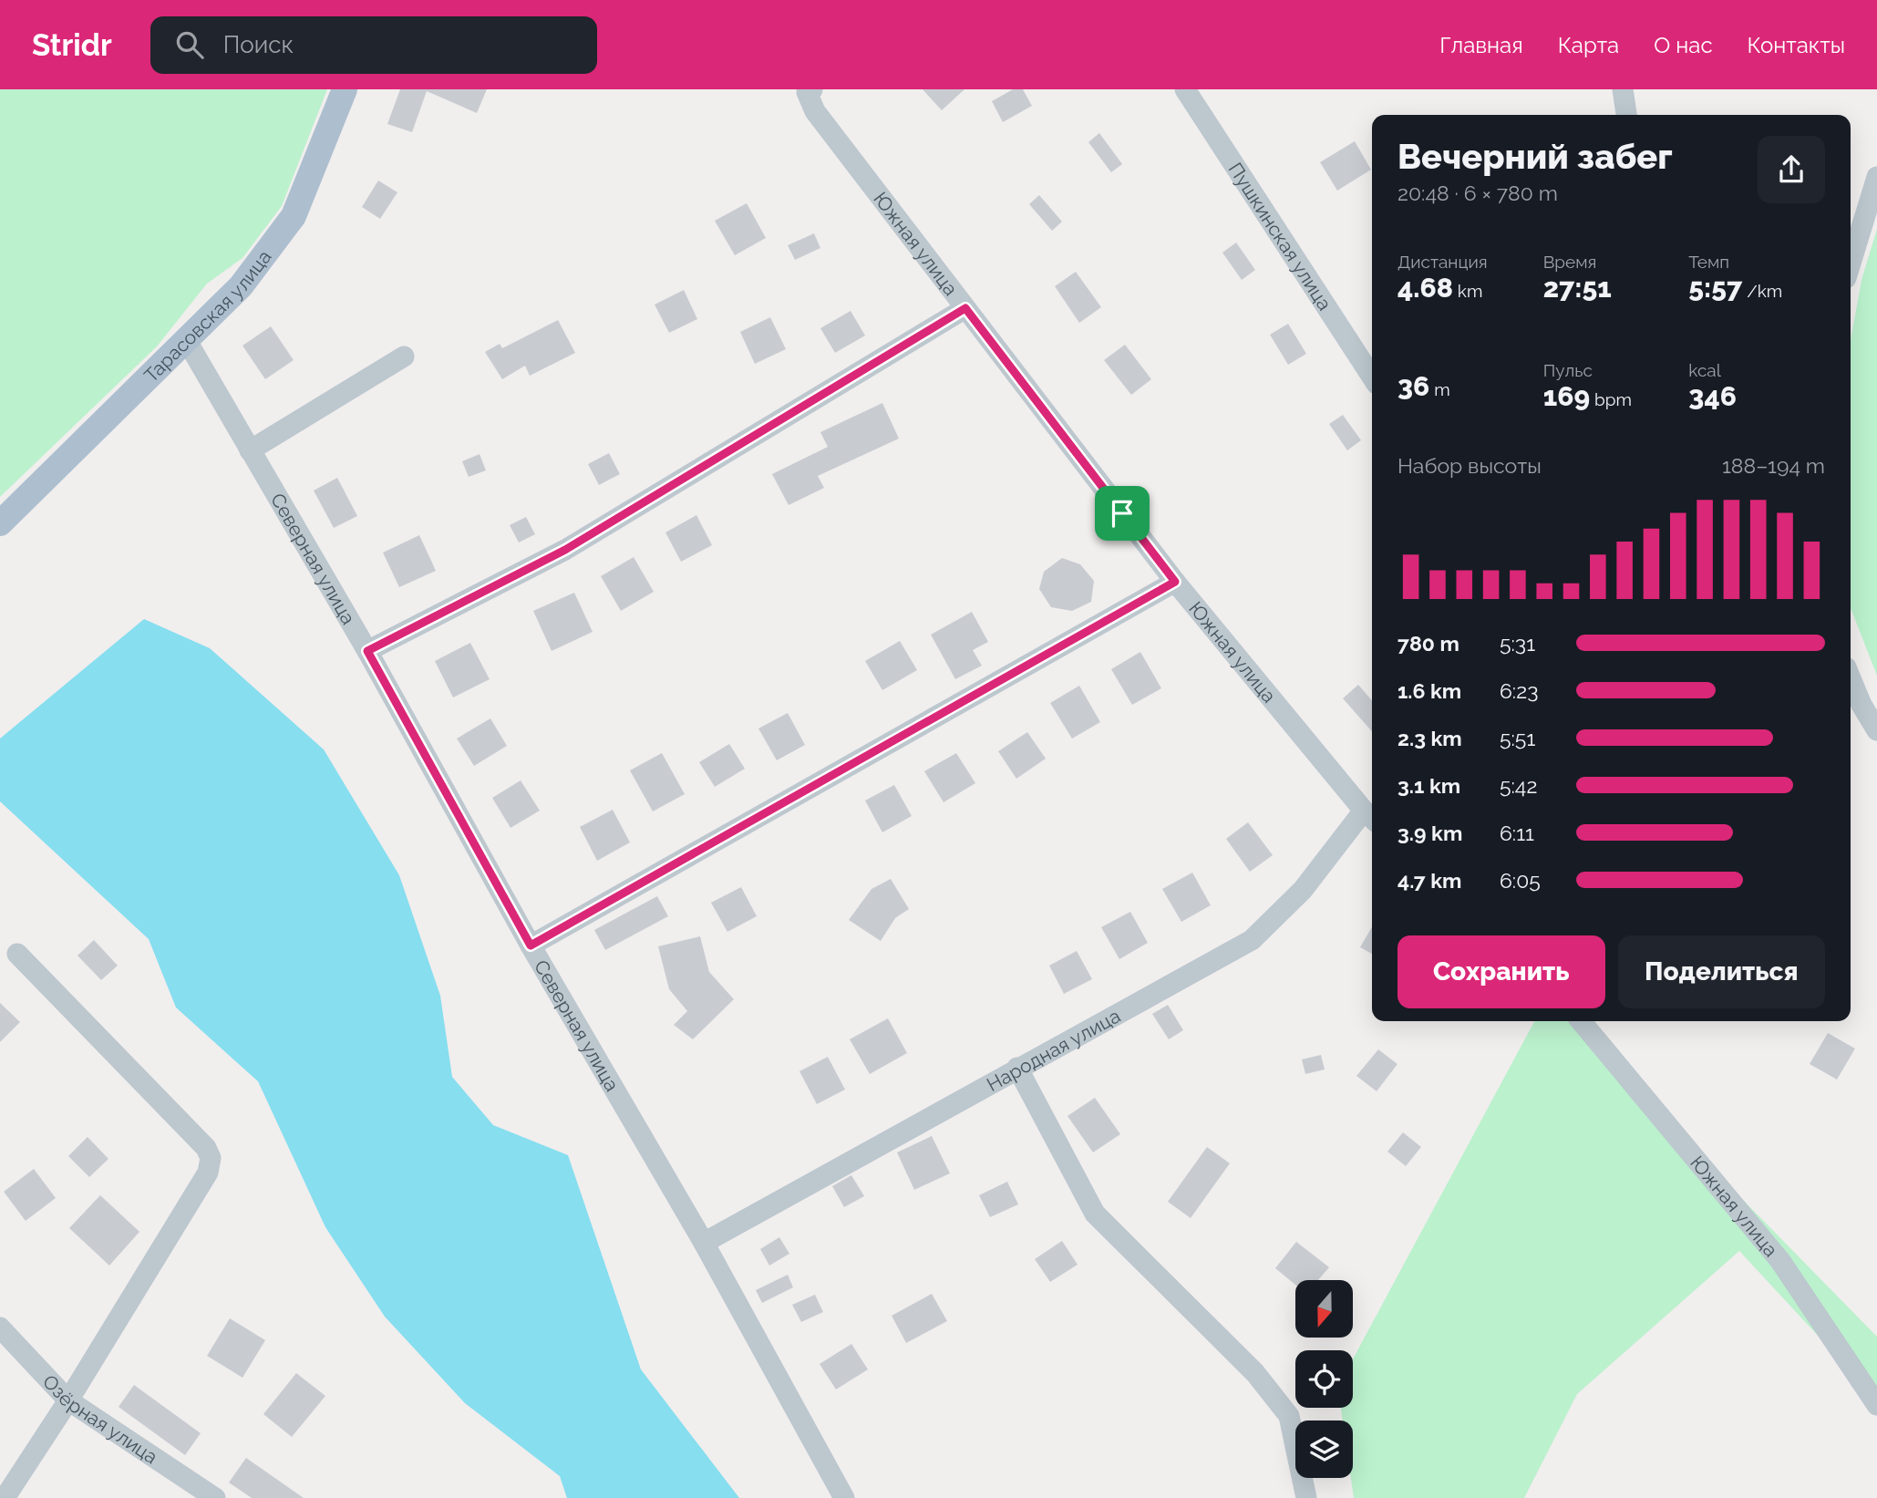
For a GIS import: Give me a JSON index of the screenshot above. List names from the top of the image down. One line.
{"streets":{"main road":["Тарасовская улица"],"street":["Пушкинская улица","Южная улица","Северная улица","Народная улица","Озёрная улица"]},"crossings":[["Южная улица","Народная улица"],["Тарасовская улица","Северная улица"],["Северная улица","Народная улица"]],"north":"bottom","page":{"header":"Stridr","search":"Поиск","nav":["Главная","Карта","О нас","Контакты"],"heading":["Вечерний забег","20:48 · 6 × 780 m"],"stats":[["Дистанция","4.68 km"],["Время","27:51"],["Темп","5:57 /km"],["36 m"],["Пульс","169 bpm"],["kcal","346"]],"chart":["Набор высоты","188–194 m"],"list":[{"name":"780 m","note":"5:31"},{"name":"1.6 km","note":"6:23"},{"name":"2.3 km","note":"5:51"},{"name":"3.1 km","note":"5:42"},{"name":"3.9 km","note":"6:11"},{"name":"4.7 km","note":"6:05"}],"buttons":["Сохранить","Поделиться"]}}
